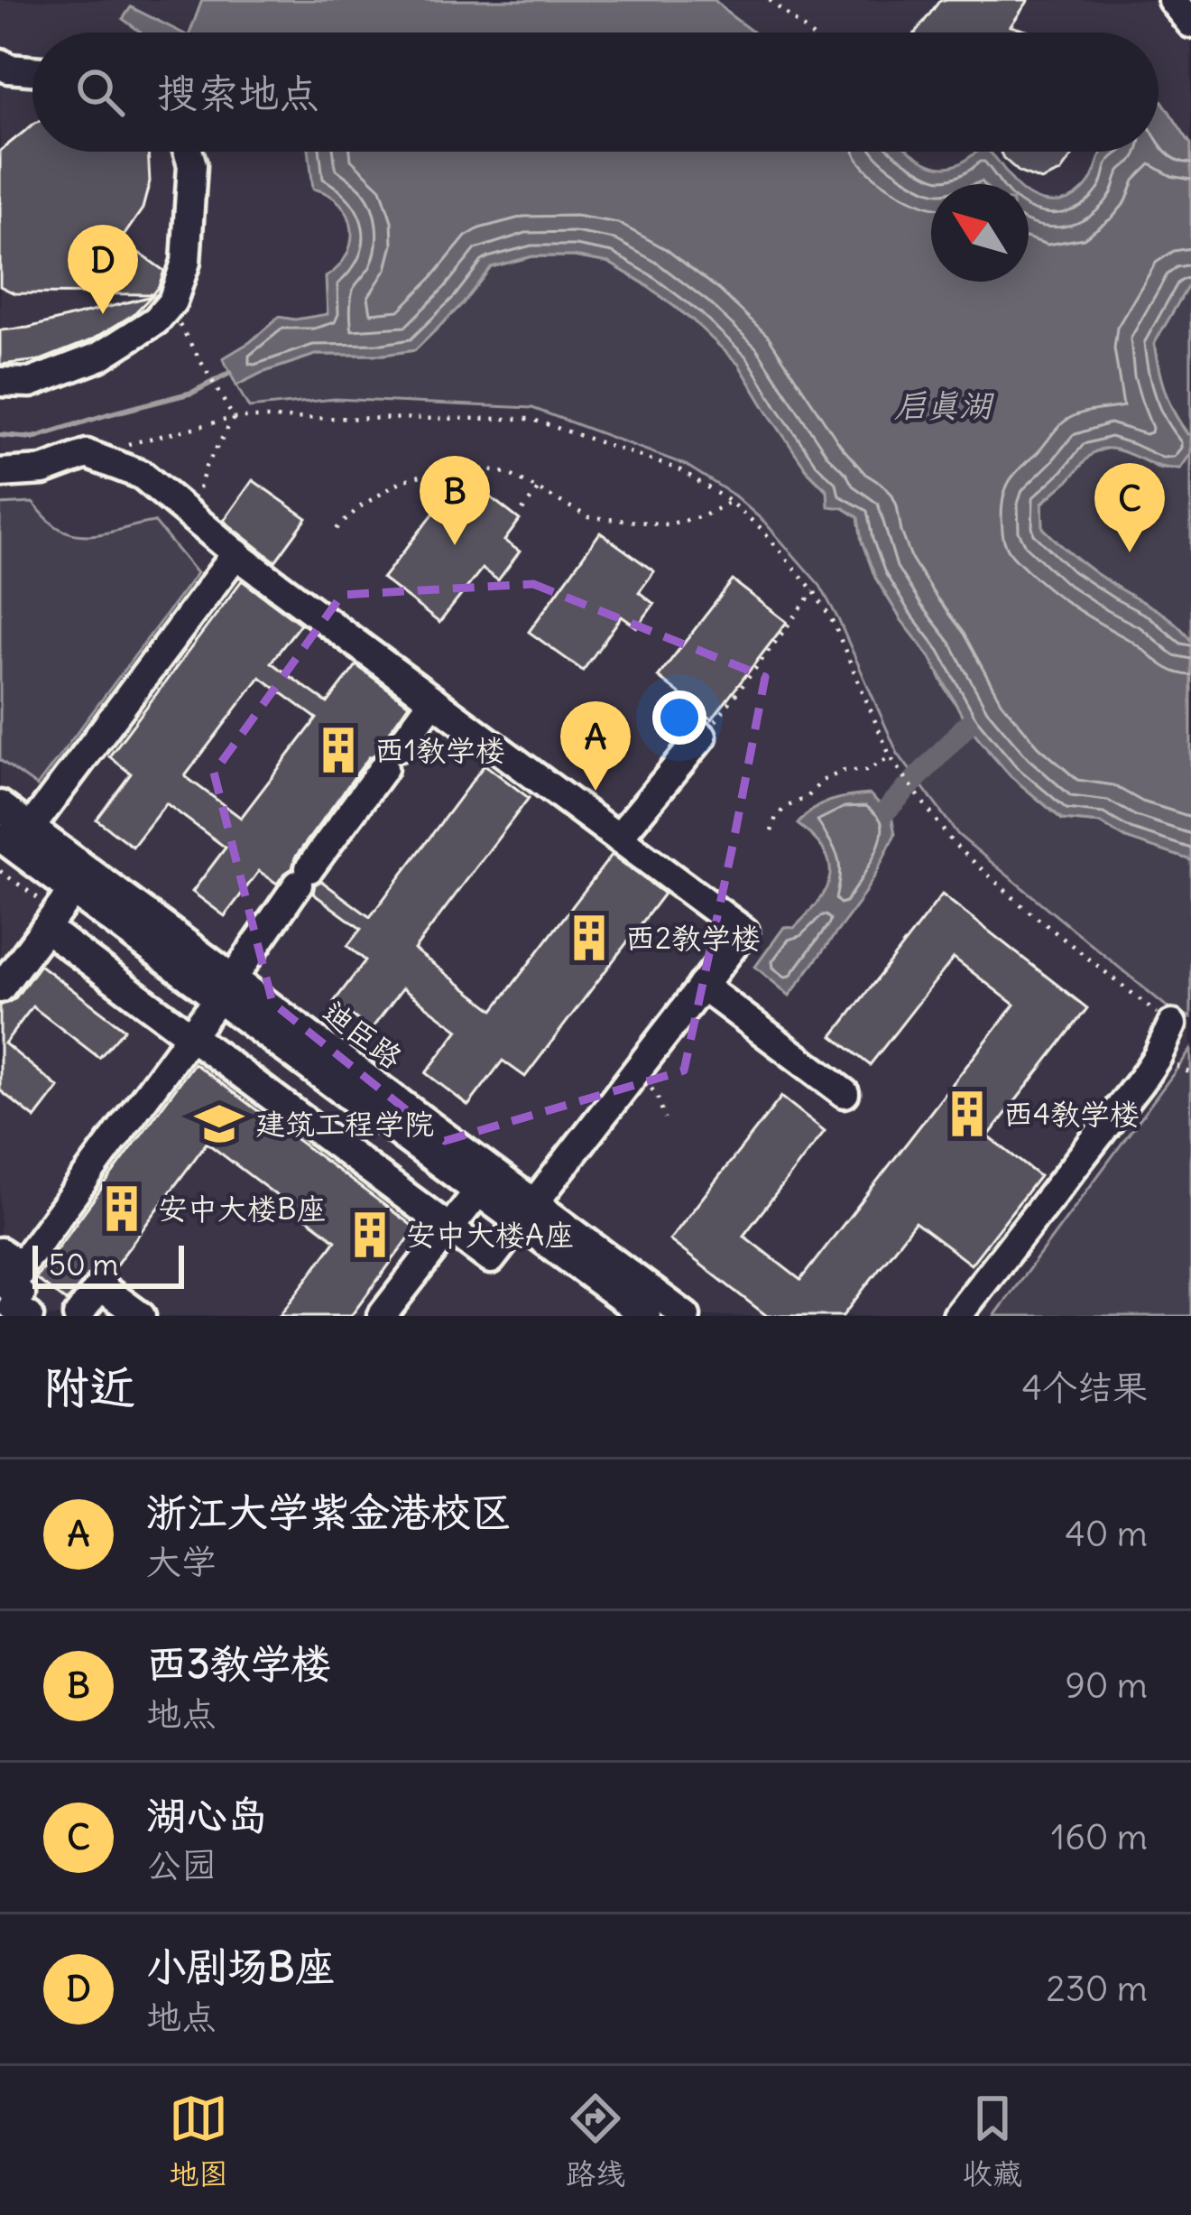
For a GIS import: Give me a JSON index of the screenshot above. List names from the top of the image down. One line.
{"streets":{"street":["迪臣路"]},"water":["启真湖"],"places":{"building":["西1教学楼","西2教学楼","西4教学楼","安中大楼B座","安中大楼A座"],"school or university":["建筑工程学院"]},"scale_bar":"50 m","north":"top left","page":{"search":"搜索地点","pins":["D","B","C","A"],"scale":"50 m","heading":["附近","4个结果"],"list":[{"mark":"A","name":"浙江大学紫金港校区","note":"大学","value":"40 m"},{"mark":"B","name":"西3教学楼","note":"地点","value":"90 m"},{"mark":"C","name":"湖心岛","note":"公园","value":"160 m"},{"mark":"D","name":"小剧场B座","note":"地点","value":"230 m"}],"nav":["地图","路线","收藏"]}}
